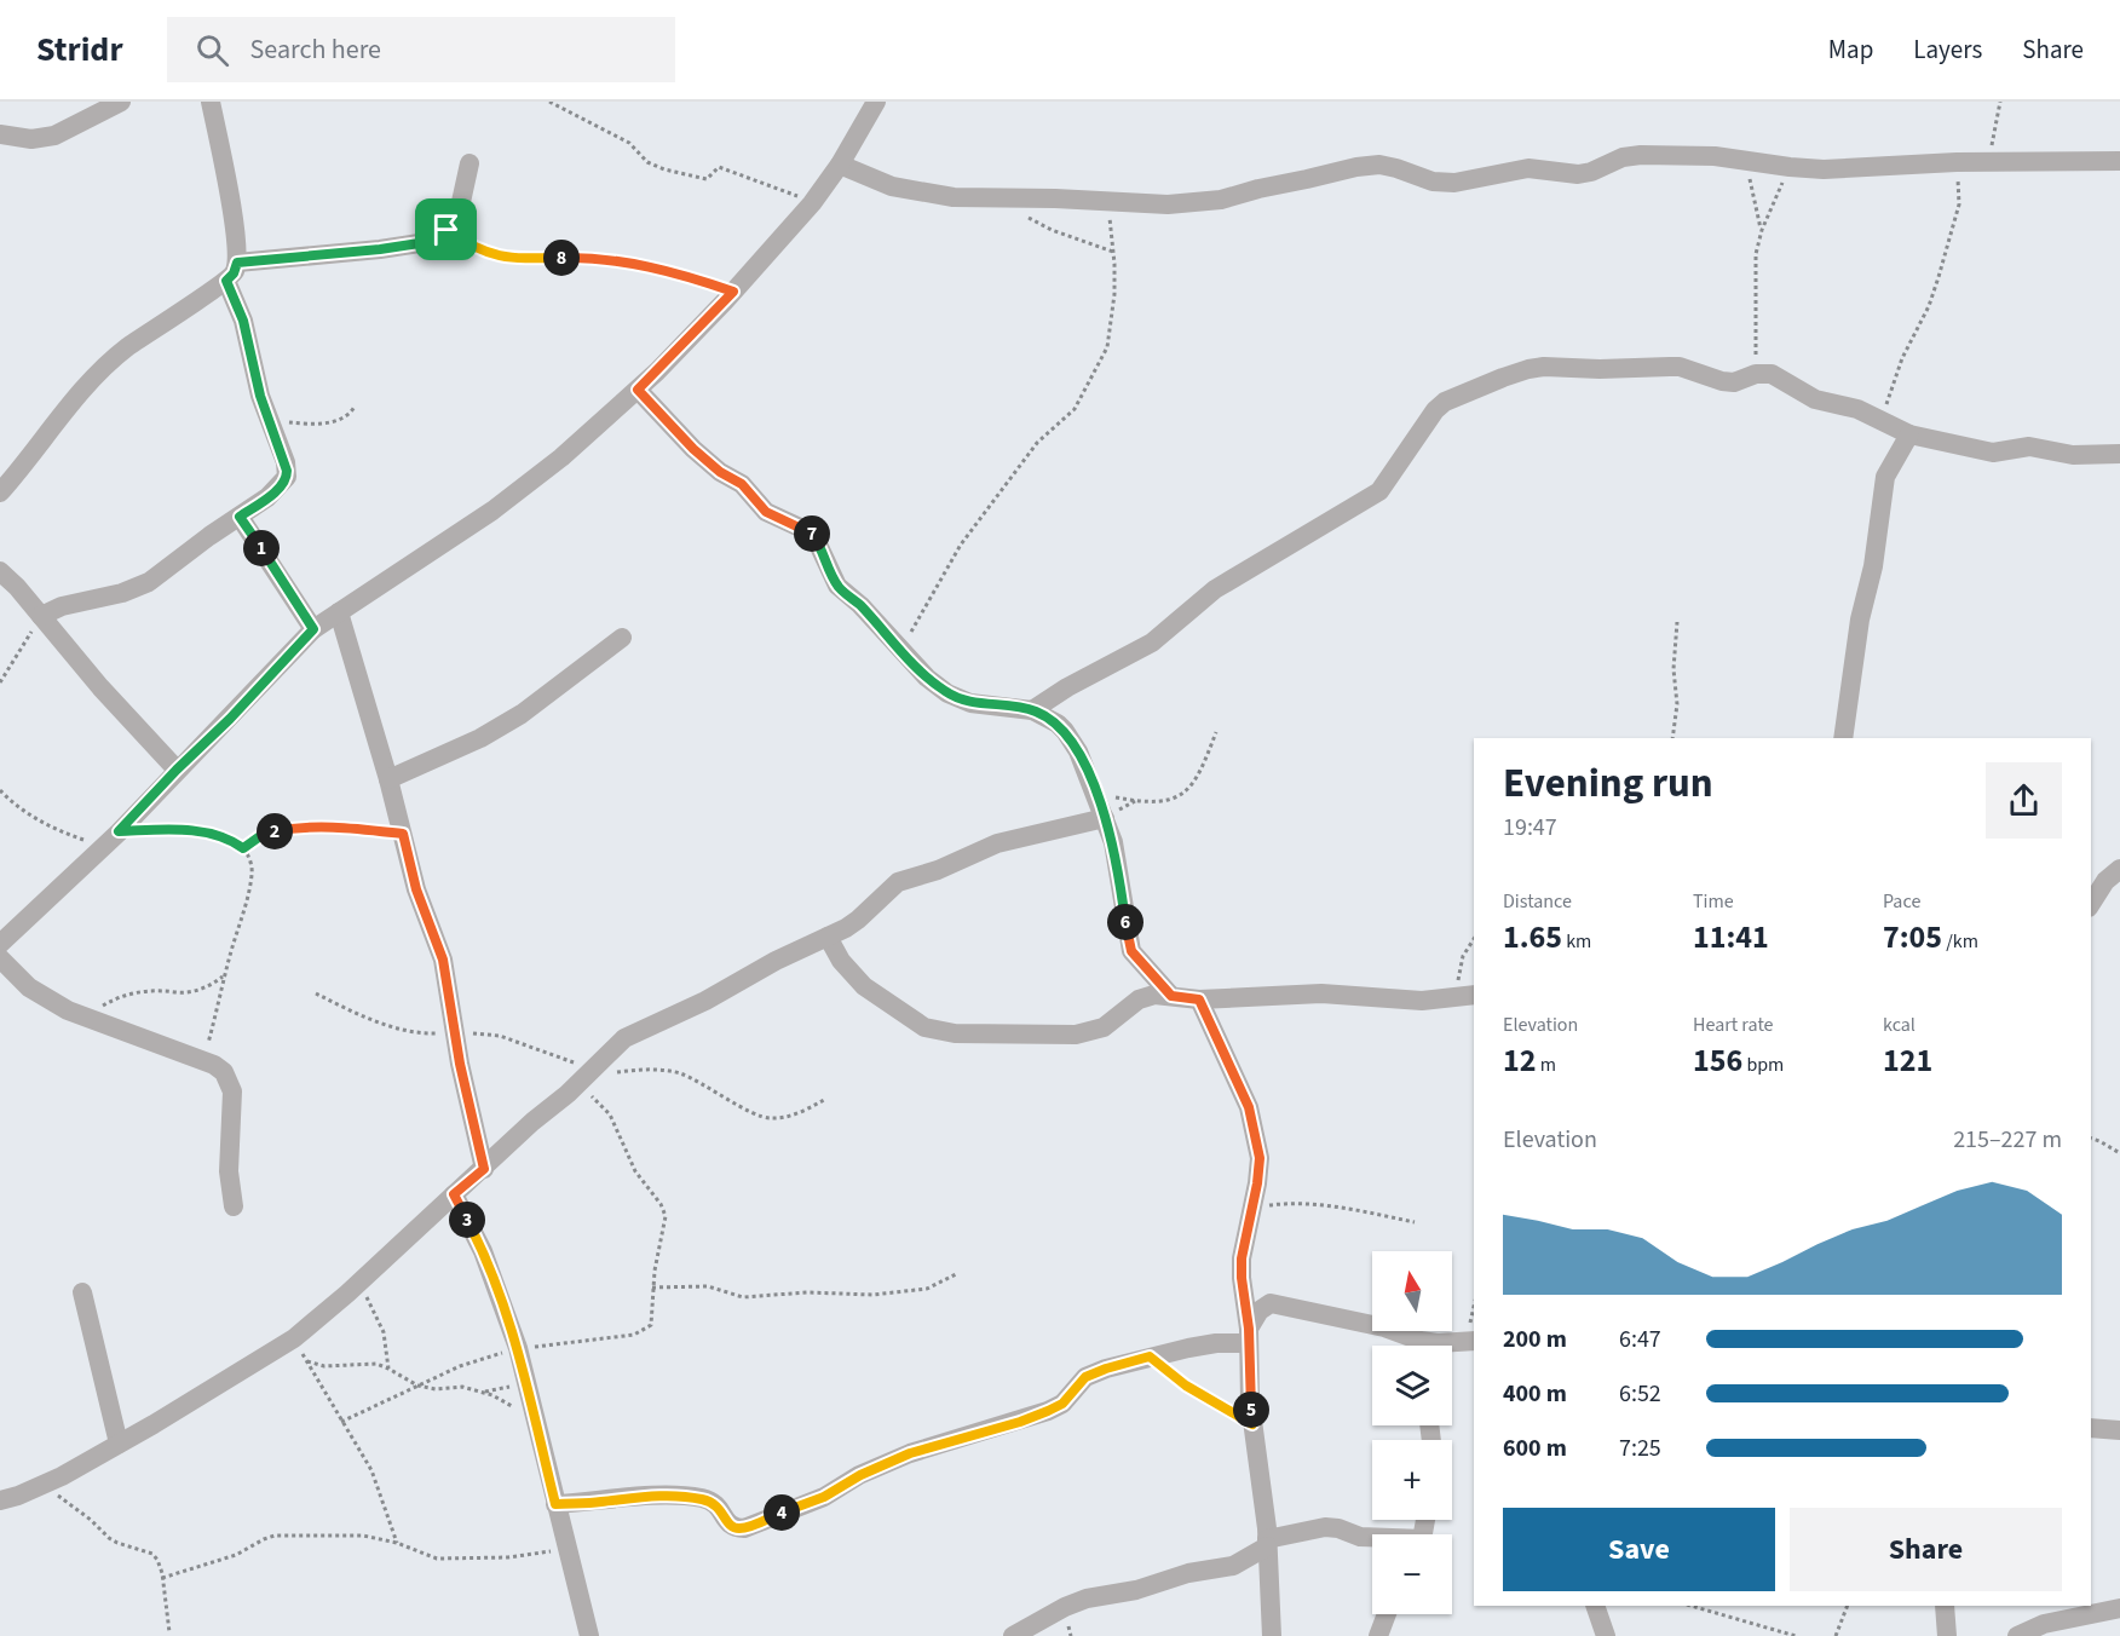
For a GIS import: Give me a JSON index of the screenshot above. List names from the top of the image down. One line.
{"north":"top","page":{"header":"Stridr","search":"Search here","nav":["Map","Layers","Share"],"pins":["8","7","1","2","6","3","5","4"],"heading":["Evening run","19:47"],"stats":[["Distance","1.65 km"],["Time","11:41"],["Pace","7:05 /km"],["Elevation","12 m"],["Heart rate","156 bpm"],["kcal","121"]],"chart":["Elevation","215–227 m"],"map_buttons":["+","−"],"list":[{"name":"200 m","note":"6:47"},{"name":"400 m","note":"6:52"},{"name":"600 m","note":"7:25"}],"buttons":["Save","Share"]}}
